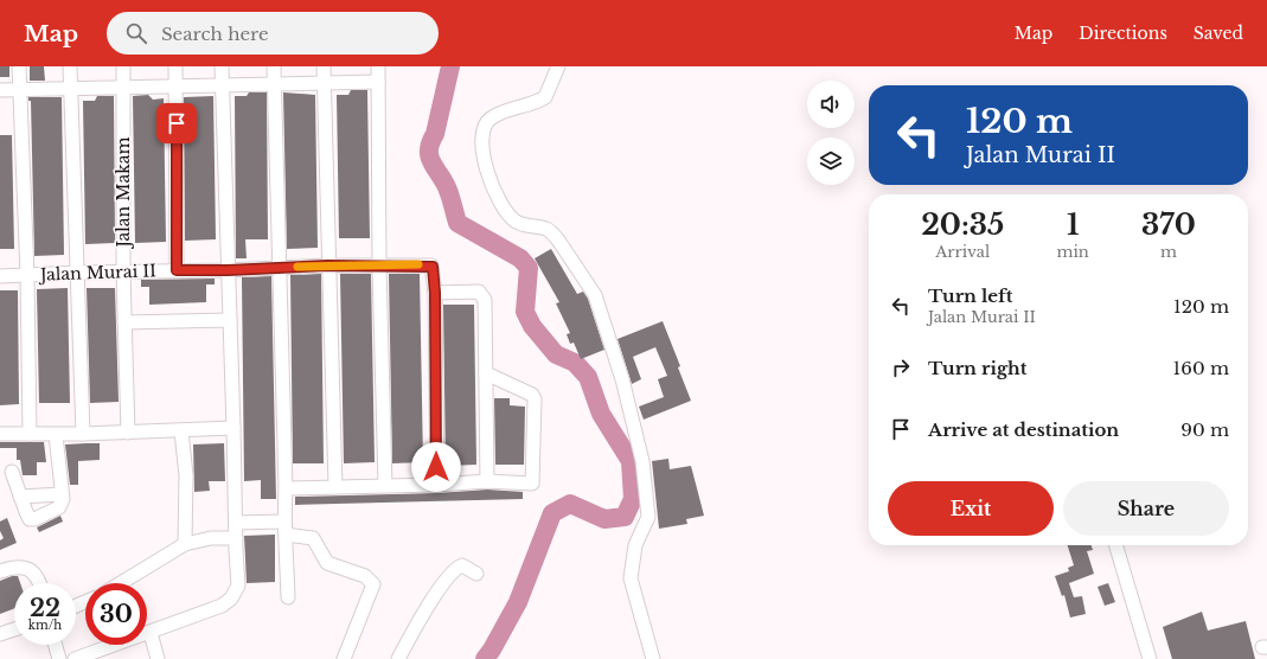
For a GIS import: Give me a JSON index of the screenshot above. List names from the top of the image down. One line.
{"streets":{"street":["Jalan Makam","Jalan Murai II"]},"crossings":[["Jalan Makam","Jalan Murai II"]],"page":{"header":"Map","search":"Search here","nav":["Map","Directions","Saved"],"turn":["120 m","Jalan Murai II"],"eta":["20:35","Arrival","1","min","370","m"],"list":[{"name":"Turn left","note":"Jalan Murai II","value":"120 m"},{"name":"Turn right","value":"160 m"},{"name":"Arrive at destination","value":"90 m"}],"buttons":["Exit","Share"],"speed":"22 km/h","limit":"30"}}
